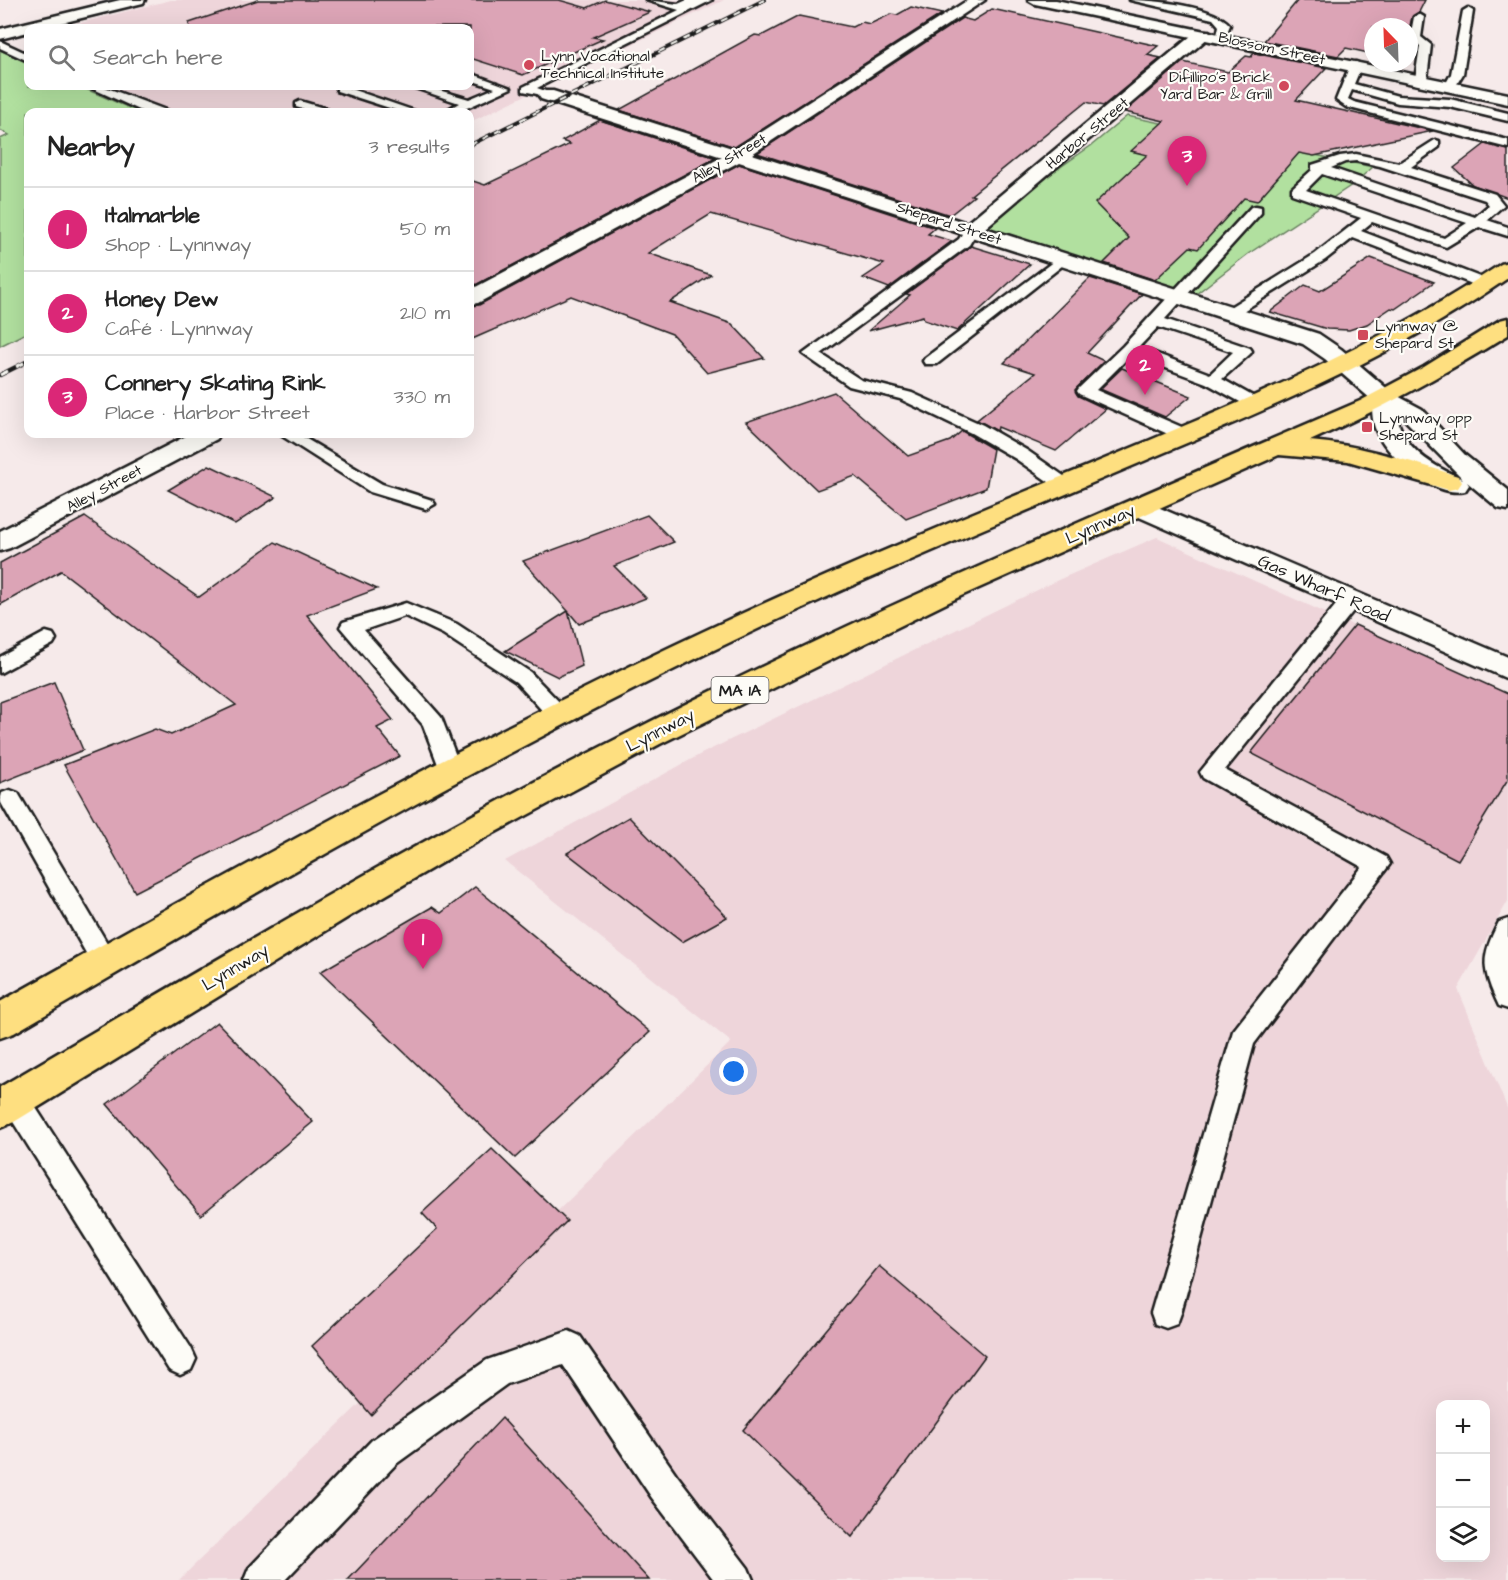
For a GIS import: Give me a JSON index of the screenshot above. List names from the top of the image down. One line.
{"streets":{"highway":["Lynnway","MA 1A"],"street":["Blossom Street","Harbor Street","Alley Street","Shepard Street","Gas Wharf Road"]},"crossings":[["Blossom Street","Harbor Street"],["Harbor Street","Shepard Street"],["Alley Street","Shepard Street"],["Lynnway","Gas Wharf Road"]],"places":{"other":["Lynn Vocational Technical Institute","Difillipo's Brick Yard Bar & Grill"],"transit":["Lynnway @ Shepard St","Lynnway opp Shepard St"]},"north":"top left","page":{"search":"Search here","heading":["Nearby","3 results"],"pins":["3","2","1"],"list":[{"mark":"1","name":"Italmarble","note":"Shop · Lynnway","value":"50 m"},{"mark":"2","name":"Honey Dew","note":"Café · Lynnway","value":"210 m"},{"mark":"3","name":"Connery Skating Rink","note":"Place · Harbor Street","value":"330 m"}],"map_buttons":["+","−"]}}
